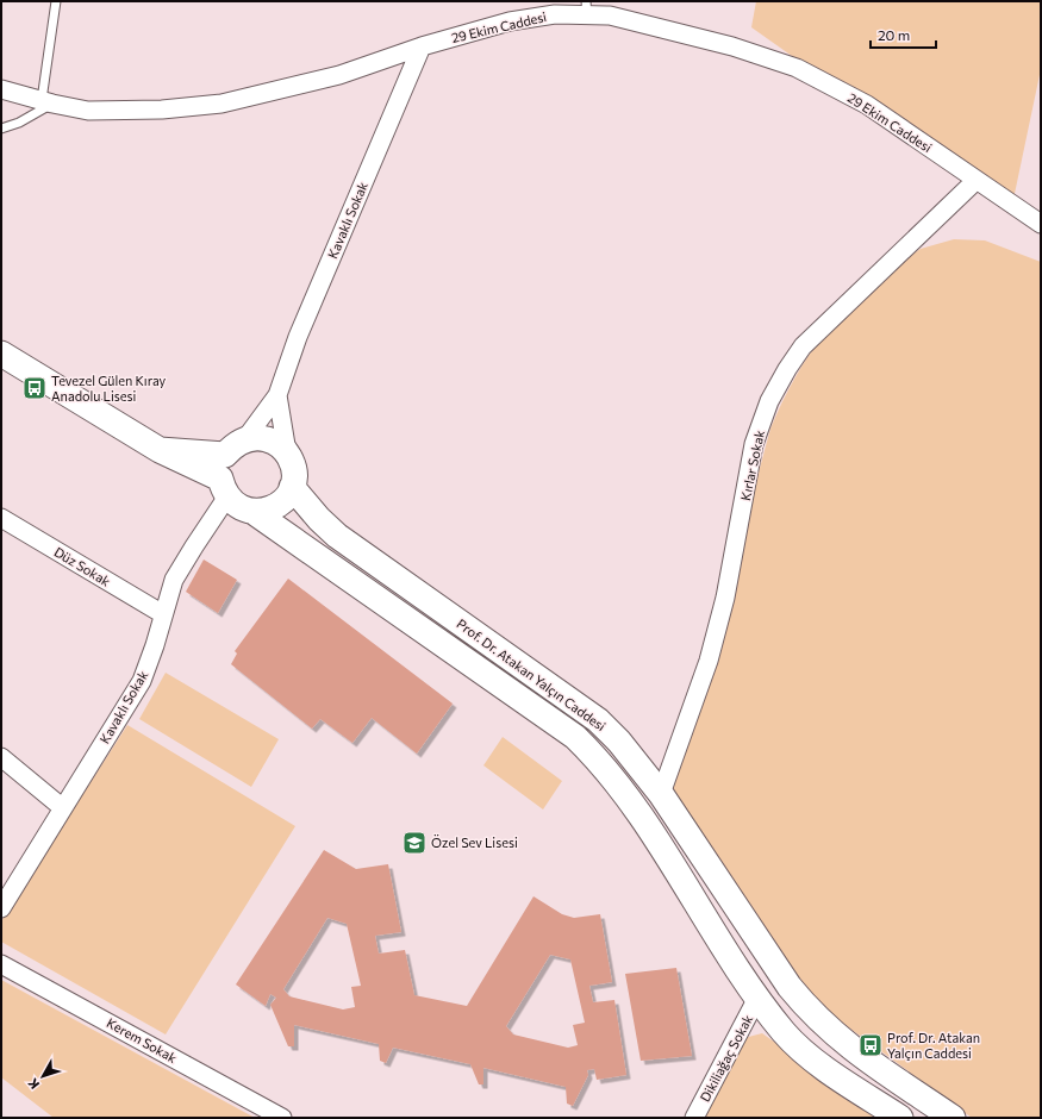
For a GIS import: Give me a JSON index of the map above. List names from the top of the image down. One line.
{"streets":{"main road":["Prof. Dr. Atakan Yalçın Caddesi"],"street":["29 Ekim Caddesi","Kavaklı Sokak","Kırlar Sokak","Düz Sokak","Kerem Sokak","Dikiliağaç Sokak"]},"crossings":[["29 Ekim Caddesi","Kavaklı Sokak"],["29 Ekim Caddesi","Kırlar Sokak"],["Kavaklı Sokak","Düz Sokak"],["Kavaklı Sokak","Prof. Dr. Atakan Yalçın Caddesi"],["Kırlar Sokak","Prof. Dr. Atakan Yalçın Caddesi"],["Prof. Dr. Atakan Yalçın Caddesi","Dikiliağaç Sokak"]],"places":{"bus stop":["Tevezel Gülen Kıray Anadolu Lisesi","Prof. Dr. Atakan Yalçın Caddesi"],"school or university":["Özel Sev Lisesi"]},"scale_bar":"20 m","north":"bottom left"}
